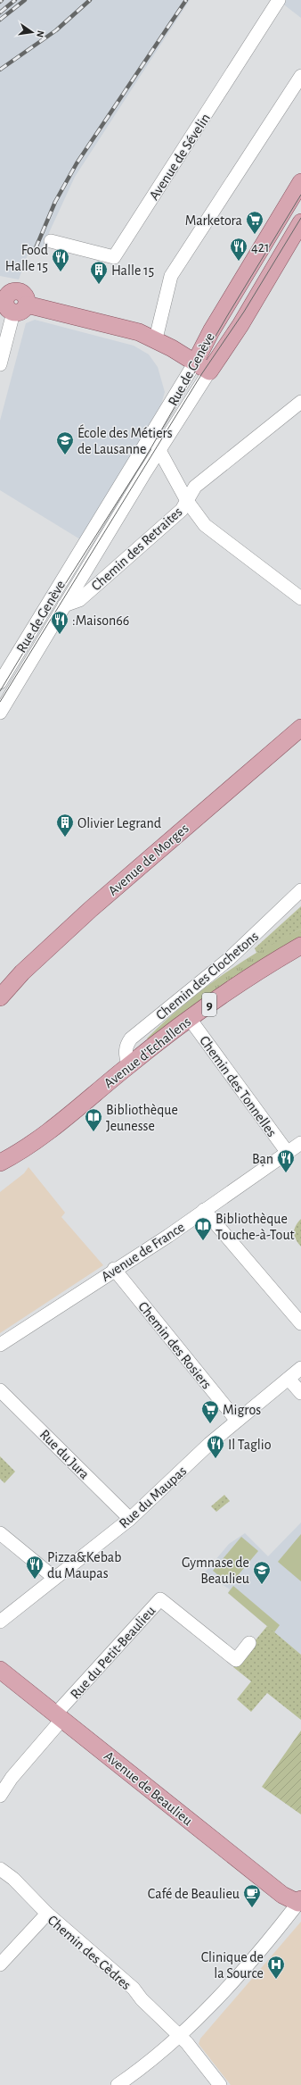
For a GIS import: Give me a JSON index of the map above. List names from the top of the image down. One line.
{"streets":{"main road":["Rue de Genève","Avenue de Morges","9","Avenue d'Echallens","Avenue de Beaulieu"],"street":["Avenue de Sévelin","Chemin des Retraites","Chemin des Clochetons","Chemin des Tonnelles","Avenue de France","Chemin des Rosiers","Rue du Jura","Rue du Maupas","Rue du Petit-Beaulieu","Chemin des Cèdres"]},"crossings":[["Rue de Genève","Chemin des Retraites"],["Chemin des Clochetons","Avenue d'Echallens"],["9","Avenue d'Echallens"],["Avenue d'Echallens","Chemin des Tonnelles"],["Chemin des Tonnelles","Avenue de France"],["Avenue de France","Chemin des Rosiers"],["Chemin des Rosiers","Rue du Maupas"],["Rue du Jura","Rue du Maupas"],["Rue du Petit-Beaulieu","Avenue de Beaulieu"]],"places":{"supermarket":["Marketora","Migros"],"restaurant":["421","Food Halle 15",":Maison66","Bạn","Il Taglio","Pizza&Kebab du Maupas"],"building":["Halle 15","Olivier Legrand"],"school or university":["École des Métiers de Lausanne","Gymnase de Beaulieu"],"library":["Bibliothèque Jeunesse","Bibliothèque Touche-à-Tout"],"cafe":["Café de Beaulieu"],"hospital":["Clinique de la Source"]},"north":"right"}
